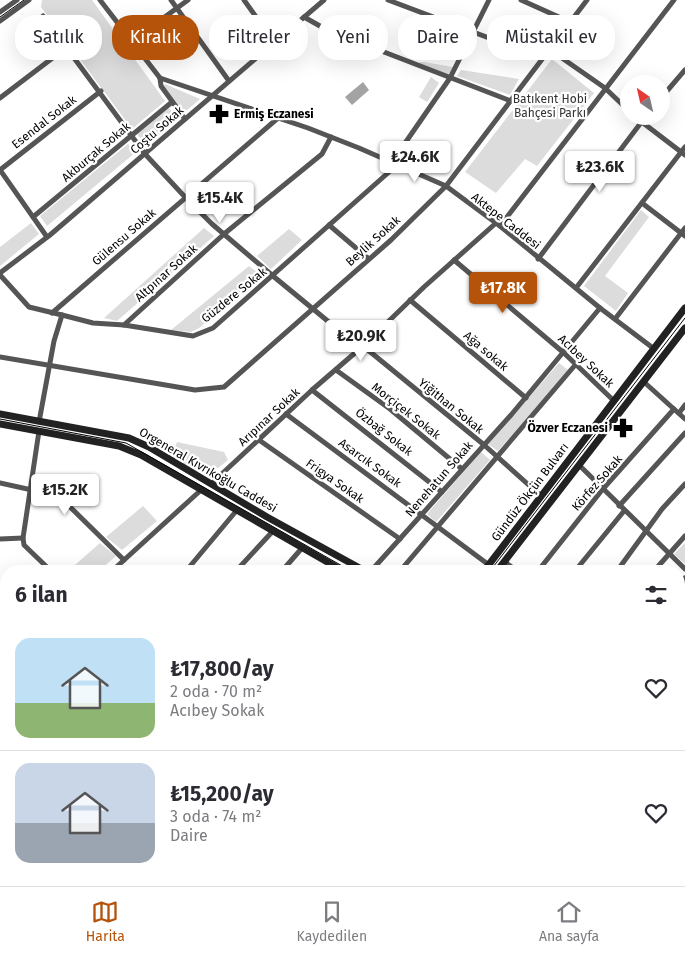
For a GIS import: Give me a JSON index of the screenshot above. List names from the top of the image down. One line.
{"streets":{"main road":["Orgeneral Kıvrıkoğlu Caddesi","Gündüz Ökçün Bulvarı"],"street":["Esendal Sokak","Coştu Sokak","Akburçak Sokak","Aktepe Caddesi","Gülensu Sokak","Beylik Sokak","Altpınar Sokak","Güzdere Sokak","Ağa sokak","Acıbey Sokak","Yiğithan Sokak","Morçiçek Sokak","Arıpınar Sokak","Özbağ Sokak","Asarcık Sokak","Nenehatun Sokak","Frigya Sokak","Körfez Sokak"]},"crossings":[["Esendal Sokak","Yiğithan Sokak"],["Coştu Sokak","Aktepe Caddesi"],["Coştu Sokak","Güzdere Sokak"],["Coştu Sokak","Yiğithan Sokak"],["Akburçak Sokak","Yiğithan Sokak"],["Aktepe Caddesi","Gülensu Sokak"],["Aktepe Caddesi","Beylik Sokak"],["Aktepe Caddesi","Altpınar Sokak"],["Aktepe Caddesi","Güzdere Sokak"],["Aktepe Caddesi","Arıpınar Sokak"],["Aktepe Caddesi","Nenehatun Sokak"],["Aktepe Caddesi","Gündüz Ökçün Bulvarı"],["Gülensu Sokak","Güzdere Sokak"],["Gülensu Sokak","Yiğithan Sokak"],["Beylik Sokak","Yiğithan Sokak"],["Altpınar Sokak","Güzdere Sokak"],["Altpınar Sokak","Yiğithan Sokak"],["Güzdere Sokak","Yiğithan Sokak"],["Ağa sokak","Arıpınar Sokak"],["Ağa sokak","Nenehatun Sokak"],["Acıbey Sokak","Arıpınar Sokak"],["Acıbey Sokak","Nenehatun Sokak"],["Acıbey Sokak","Gündüz Ökçün Bulvarı"],["Yiğithan Sokak","Arıpınar Sokak"],["Yiğithan Sokak","Nenehatun Sokak"],["Yiğithan Sokak","Gündüz Ökçün Bulvarı"],["Morçiçek Sokak","Arıpınar Sokak"],["Morçiçek Sokak","Nenehatun Sokak"],["Arıpınar Sokak","Özbağ Sokak"],["Arıpınar Sokak","Asarcık Sokak"],["Arıpınar Sokak","Orgeneral Kıvrıkoğlu Caddesi"],["Arıpınar Sokak","Frigya Sokak"],["Özbağ Sokak","Nenehatun Sokak"],["Asarcık Sokak","Nenehatun Sokak"],["Nenehatun Sokak","Frigya Sokak"]],"parks":["Batıkent Hobi Bahçesi Parkı"],"places":{"pharmacy":["Ermiş Eczanesi","Özver Eczanesi"]},"north":"top left","page":{"chip":["Satılık","Kiralık","Filtreler","Yeni","Daire","Müstakil ev"],"price":["₺24.6K","₺23.6K","₺15.4K","₺17.8K","₺20.9K","₺15.2K"],"heading":"6 ilan","list":[{"name":"₺17,800/ay","note":"2 oda · 70 m² · Acıbey Sokak"},{"name":"₺15,200/ay","note":"3 oda · 74 m² · Daire"}],"tabs":["Harita","Kaydedilen","Ana sayfa"]}}
